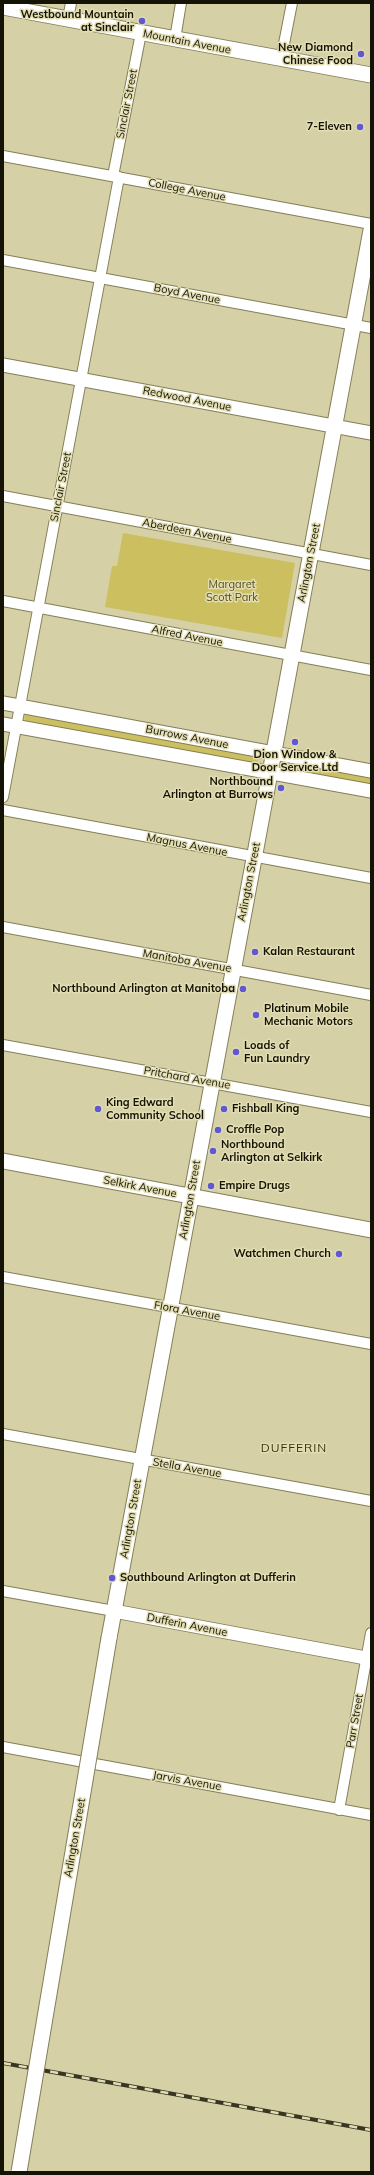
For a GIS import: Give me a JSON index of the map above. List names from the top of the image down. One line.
{"streets":{"main road":["Mountain Avenue","Arlington Street","Selkirk Avenue"],"street":["Sinclair Street","College Avenue","Boyd Avenue","Redwood Avenue","Aberdeen Avenue","Alfred Avenue","Burrows Avenue","Magnus Avenue","Manitoba Avenue","Pritchard Avenue","Flora Avenue","Stella Avenue","Dufferin Avenue","Parr Street","Jarvis Avenue"]},"crossings":[["Mountain Avenue","Sinclair Street"],["Sinclair Street","College Avenue"],["Sinclair Street","Boyd Avenue"],["Sinclair Street","Redwood Avenue"],["Sinclair Street","Aberdeen Avenue"],["Sinclair Street","Alfred Avenue"],["Sinclair Street","Burrows Avenue"],["Boyd Avenue","Arlington Street"],["Redwood Avenue","Arlington Street"],["Aberdeen Avenue","Arlington Street"],["Arlington Street","Alfred Avenue"],["Arlington Street","Burrows Avenue"],["Arlington Street","Magnus Avenue"],["Arlington Street","Manitoba Avenue"],["Arlington Street","Pritchard Avenue"],["Arlington Street","Selkirk Avenue"],["Arlington Street","Flora Avenue"],["Arlington Street","Stella Avenue"],["Arlington Street","Dufferin Avenue"],["Dufferin Avenue","Parr Street"],["Parr Street","Jarvis Avenue"]],"districts":["DUFFERIN"],"parks":["Margaret Scott Park"],"places":["Westbound Mountain at Sinclair","New Diamond Chinese Food","7-Eleven","Dion Window & Door Service Ltd","Northbound Arlington at Burrows","Kalan Restaurant","Northbound Arlington at Manitoba","Platinum Mobile Mechanic Motors","Loads of Fun Laundry","King Edward Community School","Fishball King","Croffle Pop","Northbound Arlington at Selkirk","Empire Drugs","Watchmen Church","Southbound Arlington at Dufferin"]}
